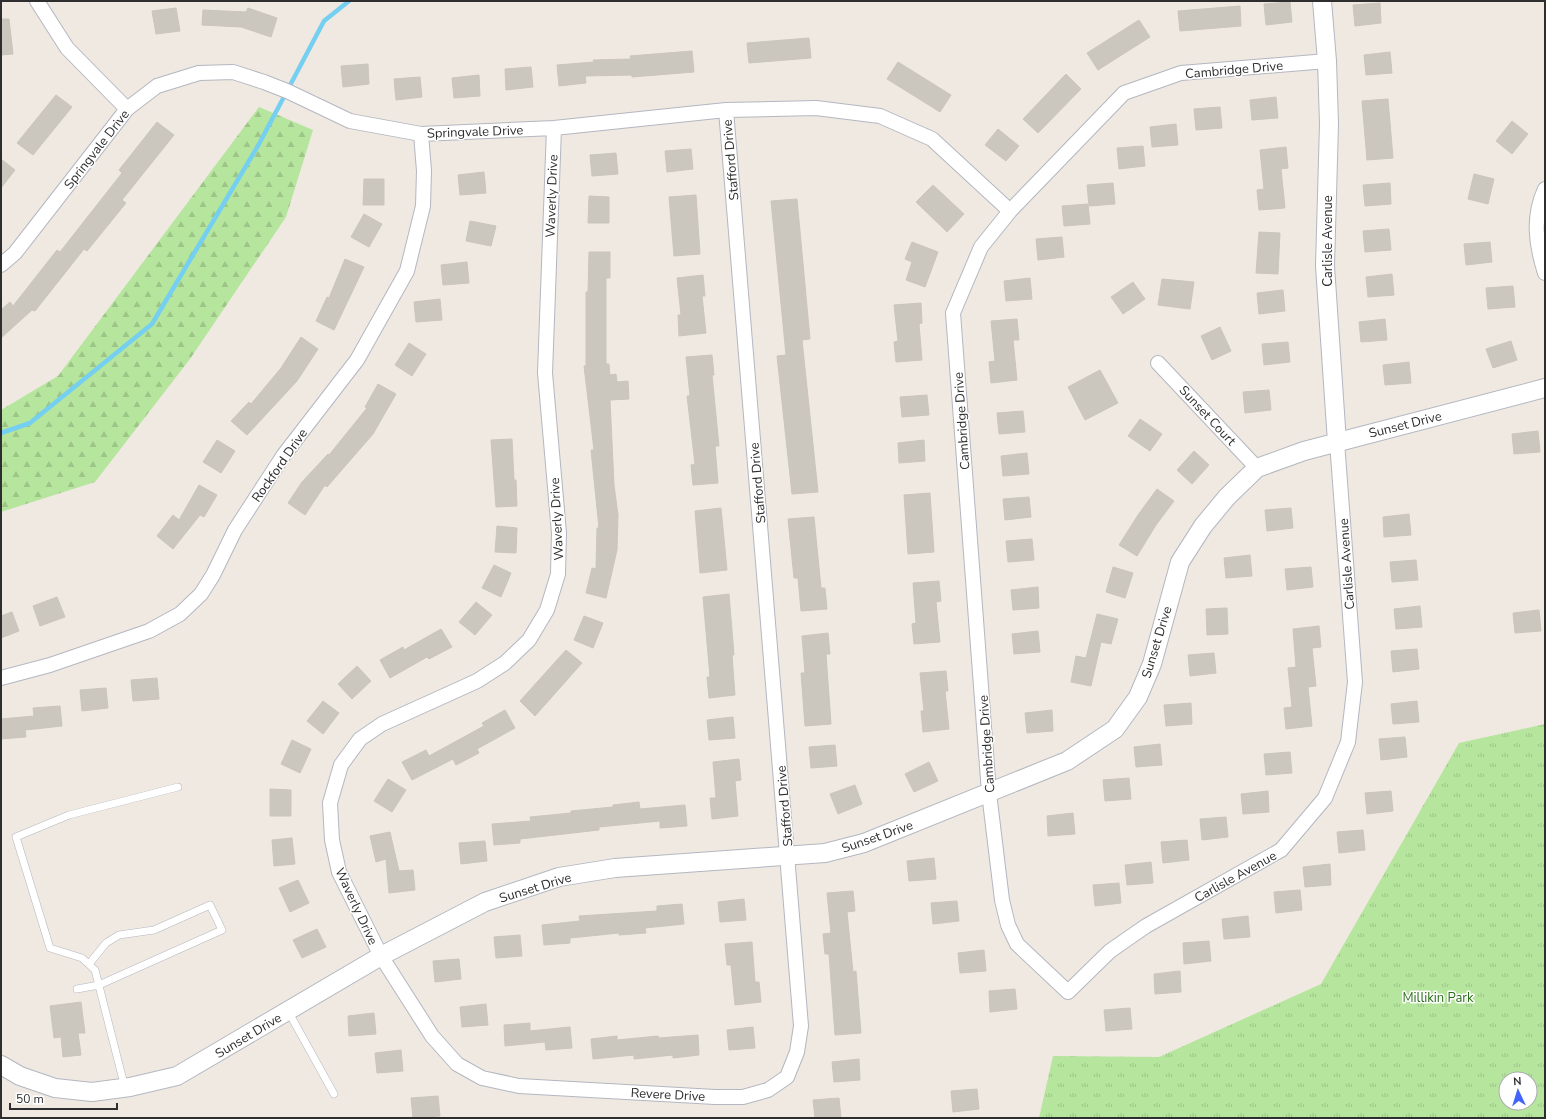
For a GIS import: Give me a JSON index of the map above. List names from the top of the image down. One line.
{"streets":{"street":["Cambridge Drive","Springvale Drive","Stafford Drive","Waverly Drive","Carlisle Avenue","Sunset Court","Sunset Drive","Rockford Drive","Revere Drive"]},"crossings":[["Cambridge Drive","Springvale Drive"],["Cambridge Drive","Carlisle Avenue"],["Cambridge Drive","Sunset Drive"],["Springvale Drive","Stafford Drive"],["Springvale Drive","Waverly Drive"],["Springvale Drive","Rockford Drive"],["Stafford Drive","Sunset Drive"],["Stafford Drive","Revere Drive"],["Waverly Drive","Sunset Drive"],["Waverly Drive","Revere Drive"],["Carlisle Avenue","Sunset Drive"],["Sunset Court","Sunset Drive"],["Sunset Drive","Revere Drive"]],"parks":["Millikin Park"],"scale_bar":"50 m","north":"top"}
